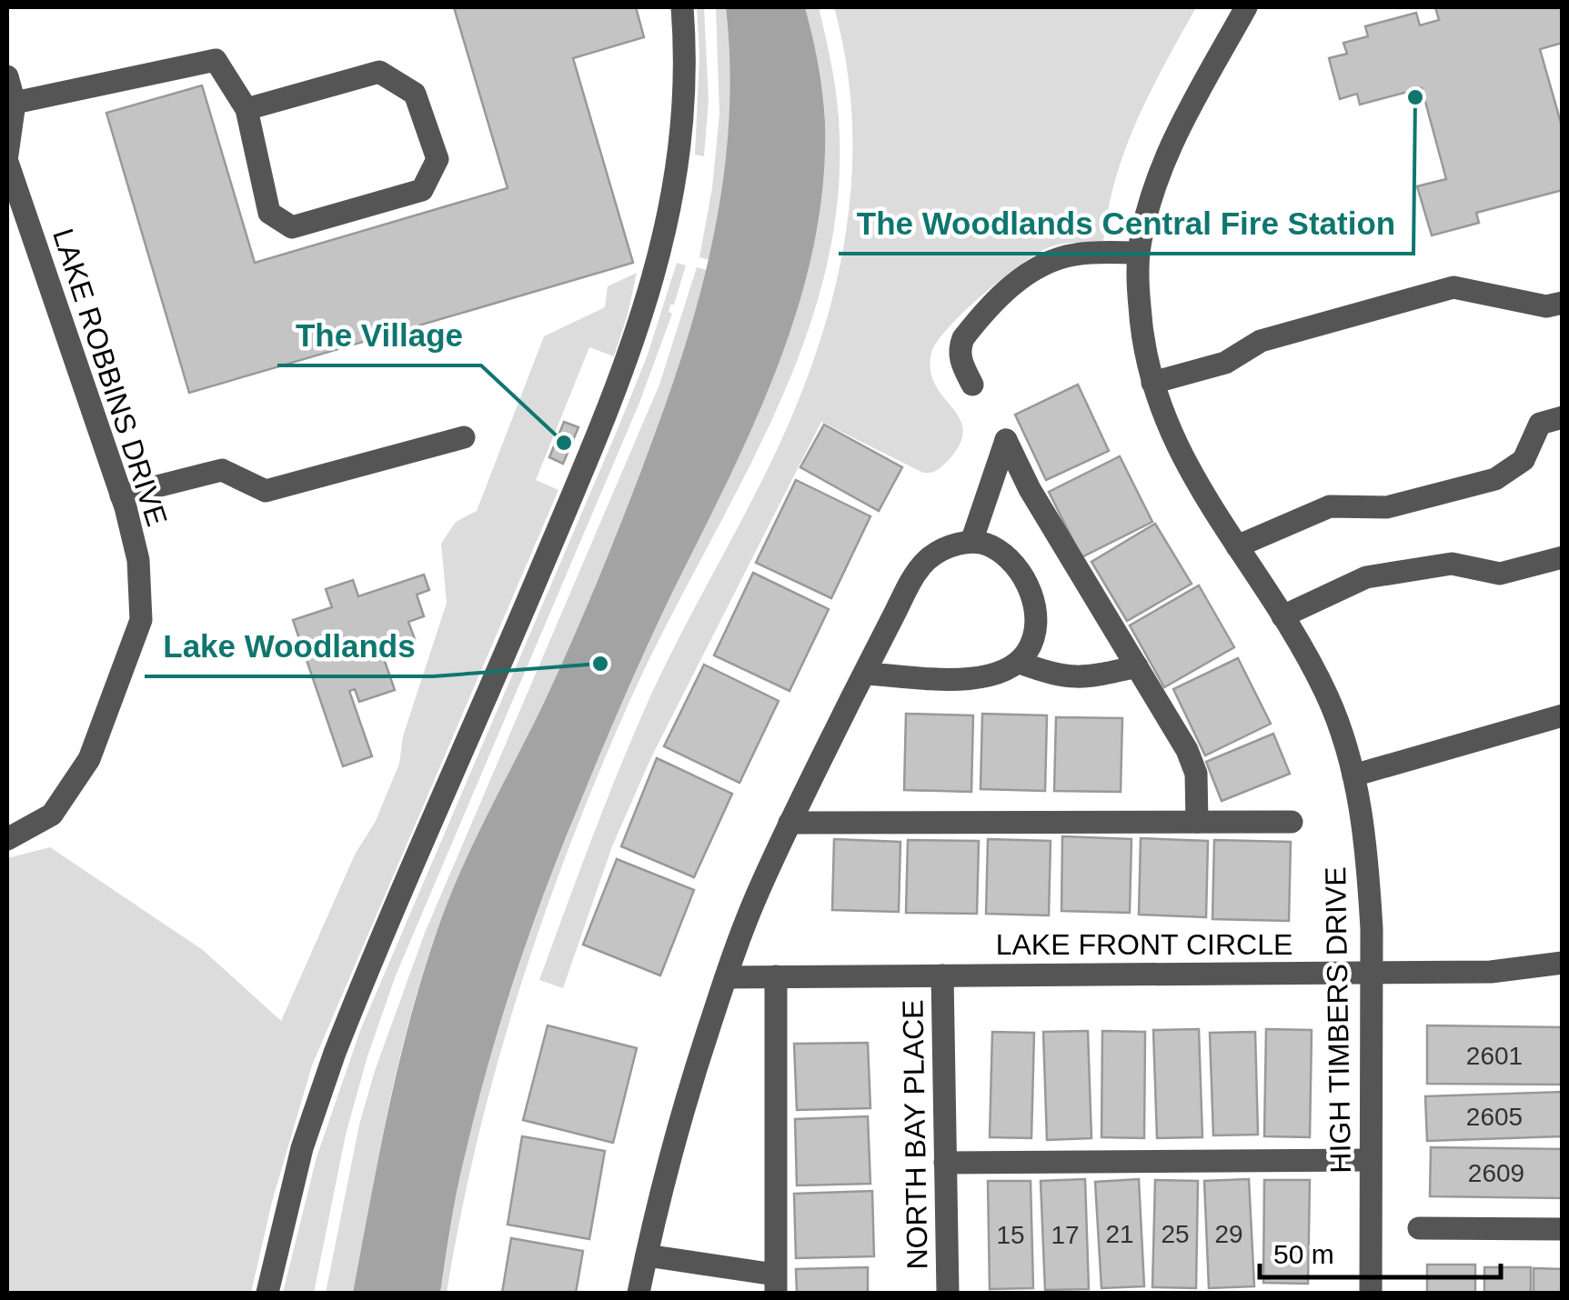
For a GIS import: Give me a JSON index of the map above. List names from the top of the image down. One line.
{"streets":{"street":["LAKE ROBBINS DRIVE","LAKE FRONT CIRCLE","HIGH TIMBERS DRIVE","NORTH BAY PLACE"]},"crossings":[["LAKE FRONT CIRCLE","HIGH TIMBERS DRIVE"],["LAKE FRONT CIRCLE","NORTH BAY PLACE"]],"places":["The Woodlands Central Fire Station","The Village","Lake Woodlands"],"house_numbers":["2601","2605","2609","21","25","29","15","17"],"scale_bar":"50 m"}
